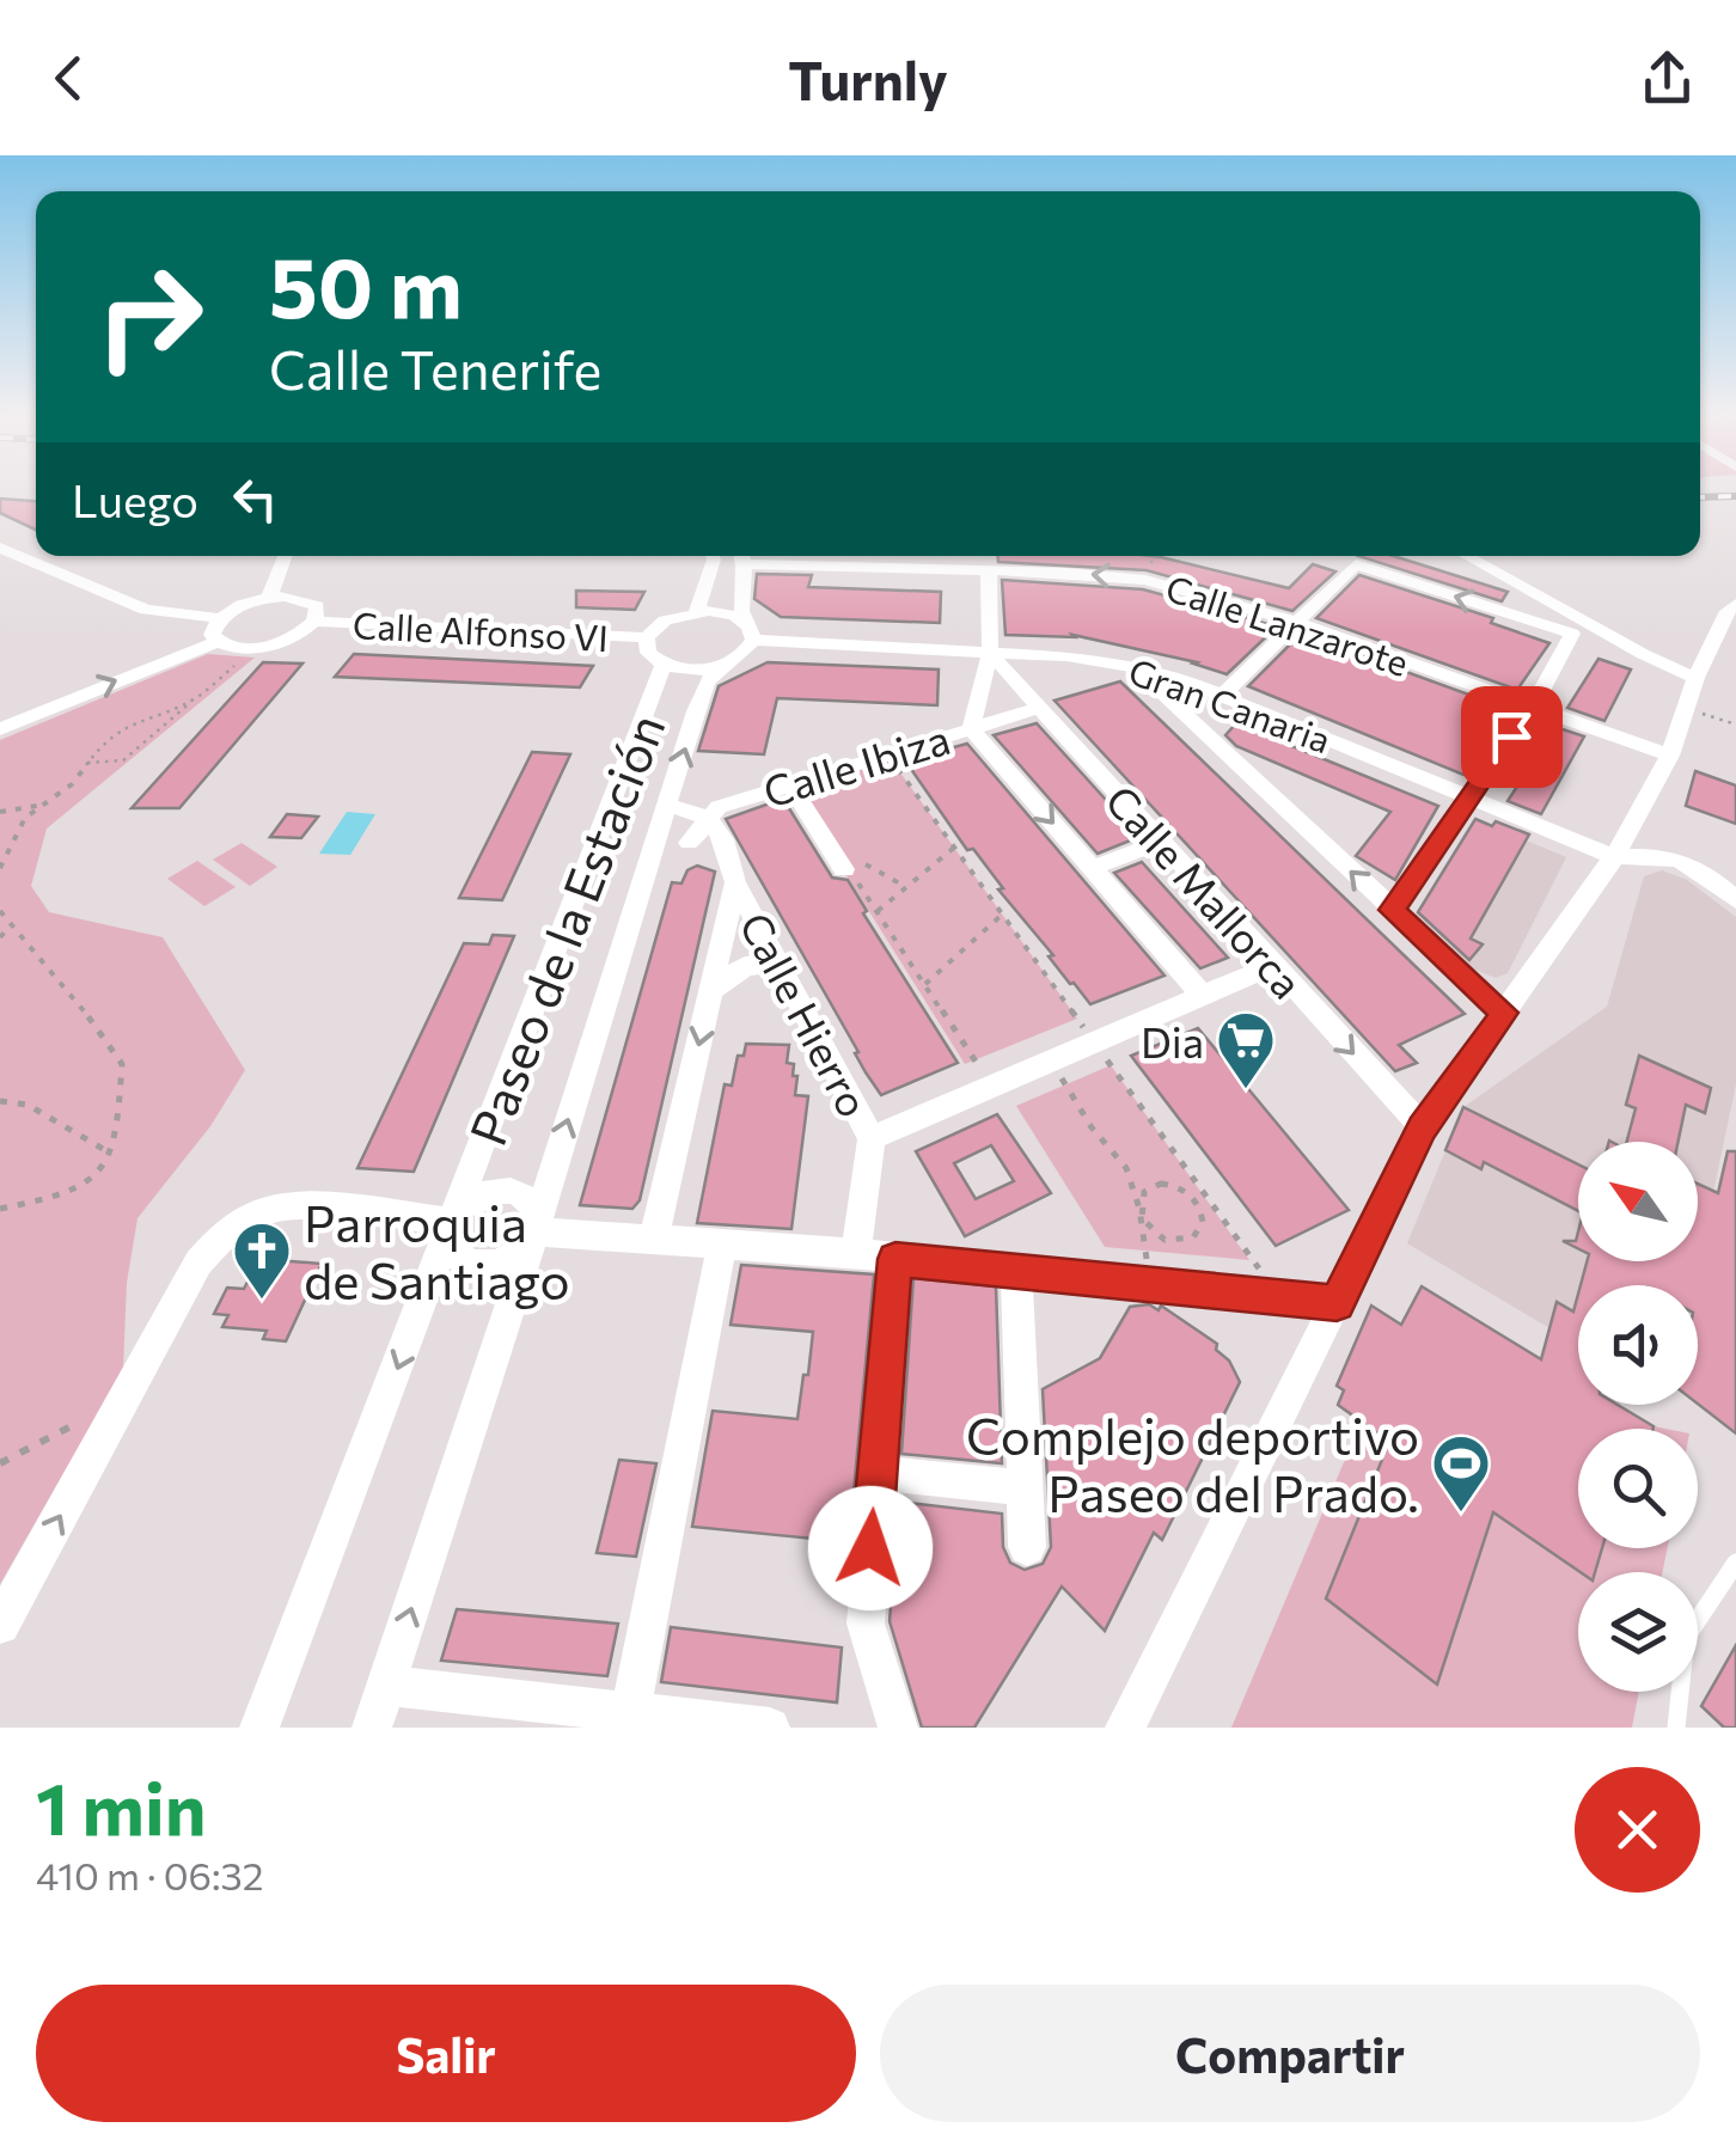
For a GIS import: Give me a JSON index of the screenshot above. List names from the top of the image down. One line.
{"streets":{"street":["Calle Lanzarote","Calle Alfonso VI","Gran Canaria","Calle Ibiza","Calle Mallorca","Paseo de la Estación","Calle Hierro"]},"crossings":[["Gran Canaria","Calle Mallorca"],["Calle Ibiza","Calle Mallorca"]],"places":{"supermarket":["Dia"],"church":["Parroquia de Santiago"],"sports":["Complejo deportivo Paseo del Prado."]},"north":"top left","page":{"header":"Turnly","turn":["50 m","Calle Tenerife"],"then":"Luego","heading":["1 min","410 m · 06:32"],"buttons":["Salir","Compartir"]}}
